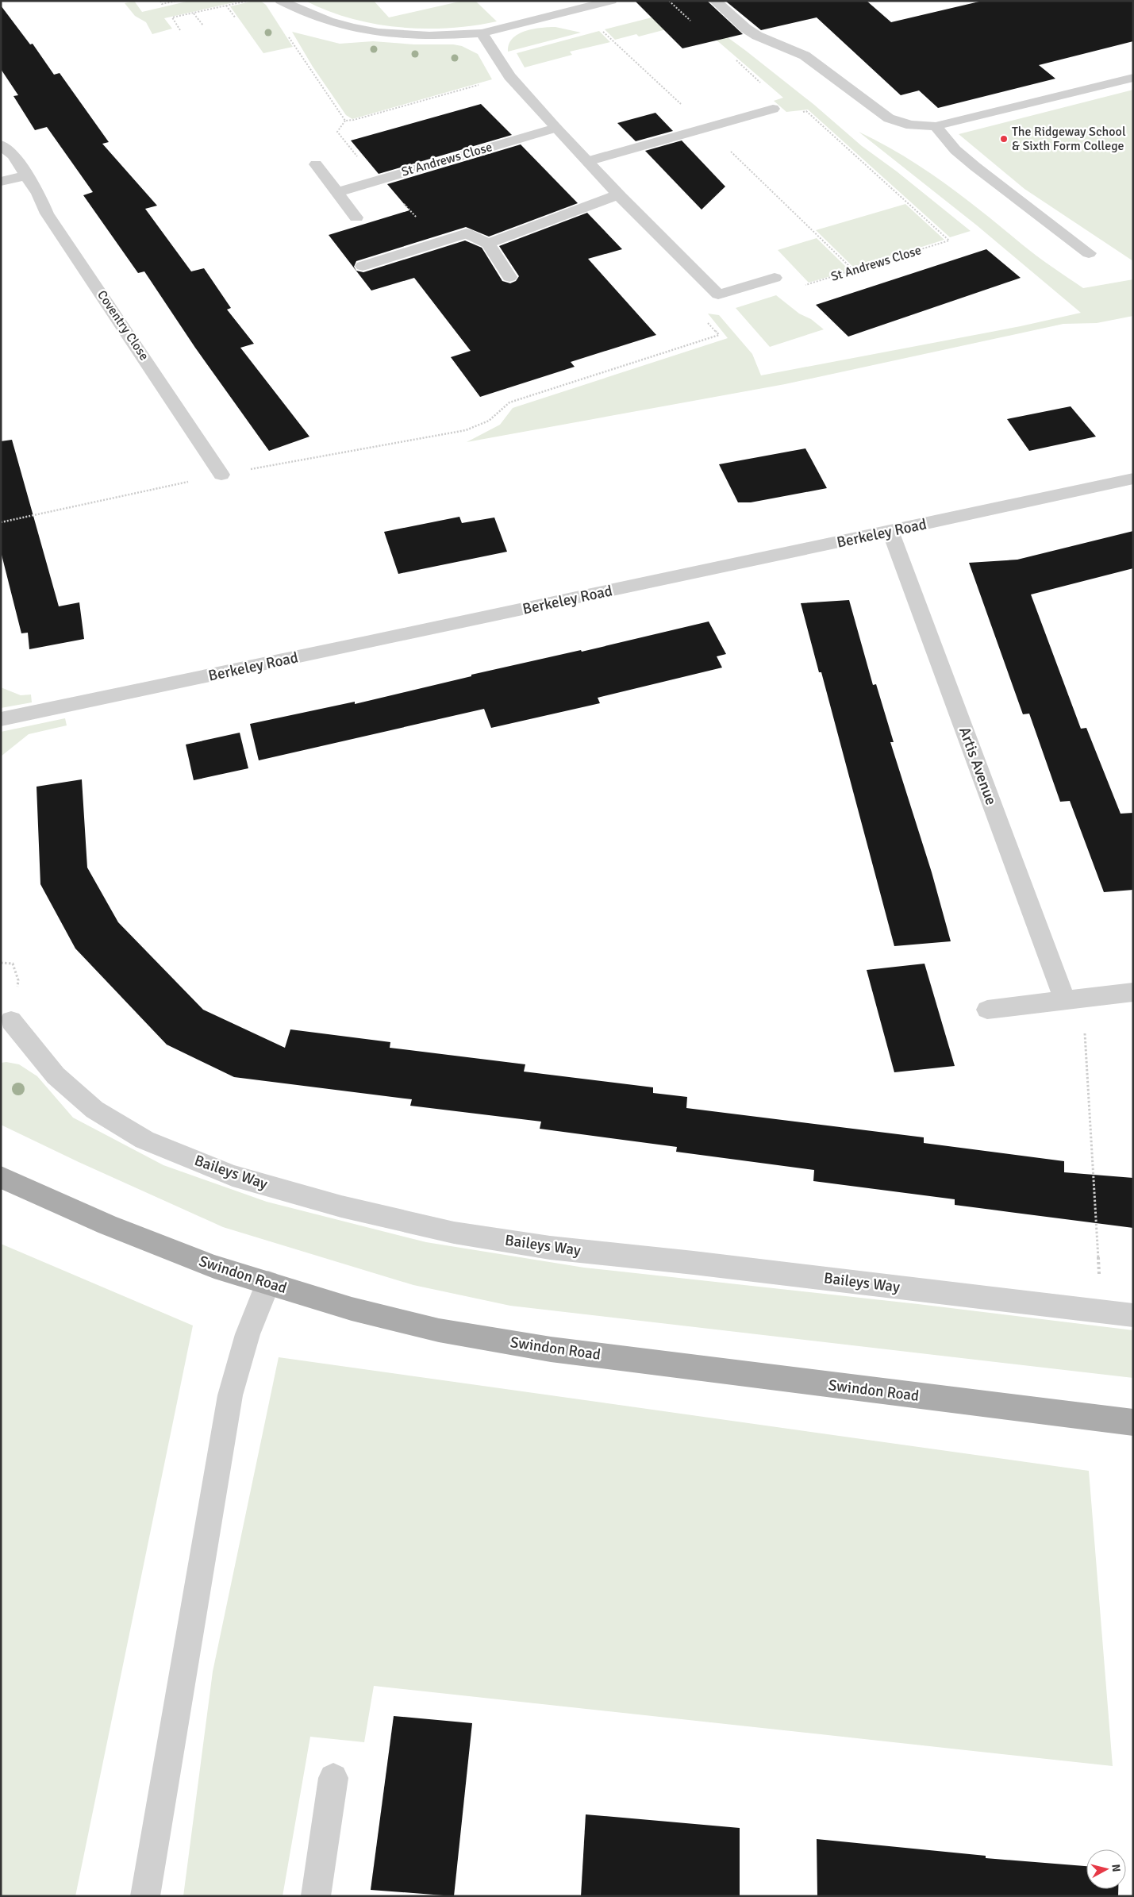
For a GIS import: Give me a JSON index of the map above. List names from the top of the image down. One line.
{"streets":{"main road":["Swindon Road"],"street":["St Andrews Close","Coventry Close","Berkeley Road","Artis Avenue","Baileys Way"]},"crossings":[["Berkeley Road","Artis Avenue"]],"places":["The Ridgeway School & Sixth Form College"],"north":"right"}
